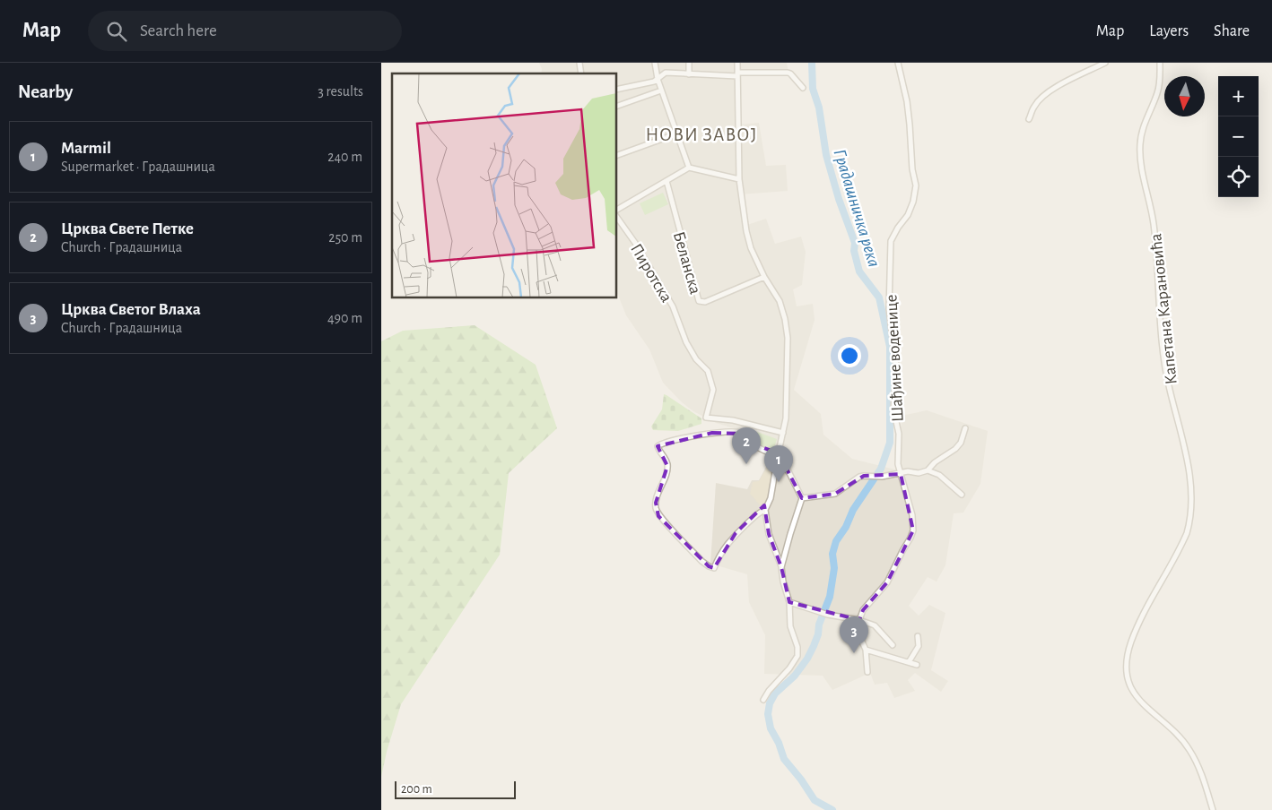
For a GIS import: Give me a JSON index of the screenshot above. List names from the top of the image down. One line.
{"streets":{"street":["Беланска","Пиротска","Капетана Карановића","Шађине воденице"]},"districts":["НОВИ ЗАВОЈ"],"water":["Градашничка река"],"scale_bar":"200 m","north":"bottom","page":{"header":"Map","search":"Search here","nav":["Map","Layers","Share"],"heading":["Nearby","3 results"],"map_buttons":["+","−"],"list":[{"mark":"1","name":"Marmil","note":"Supermarket · Градашница","value":"240 m"},{"mark":"2","name":"Црква Свете Петке","note":"Church · Градашница","value":"250 m"},{"mark":"3","name":"Црква Светог Влаха","note":"Church · Градашница","value":"490 m"}],"pins":["2","1","3"],"scale":"200 m"}}
